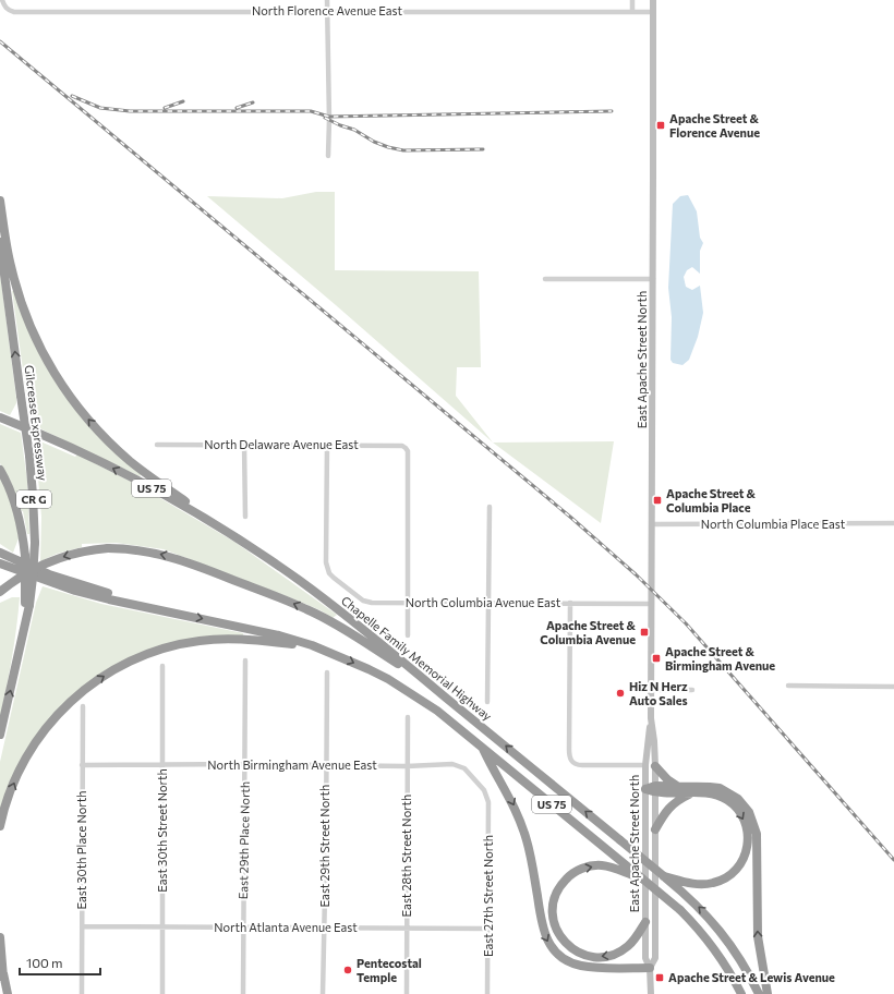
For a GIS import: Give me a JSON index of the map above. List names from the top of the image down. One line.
{"streets":{"highway":["Gilcrease Expressway","US 75","CR G","Chapelle Family Memorial Highway"],"main road":["East Apache Street North"],"street":["North Florence Avenue East","North Delaware Avenue East","North Columbia Place East","North Columbia Avenue East","North Birmingham Avenue East","East 30th Street North","East 29th Place North","East 29th Street North","East 30th Place North","East 28th Street North","East 27th Street North","North Atlanta Avenue East"]},"crossings":[["North Florence Avenue East","East Apache Street North"],["East Apache Street North","North Columbia Place East"],["East Apache Street North","North Columbia Avenue East"],["North Delaware Avenue East","North Columbia Avenue East"],["North Birmingham Avenue East","East 30th Street North"],["North Birmingham Avenue East","East 29th Place North"],["North Birmingham Avenue East","East 29th Street North"],["North Birmingham Avenue East","East 30th Place North"],["North Birmingham Avenue East","East 28th Street North"],["North Birmingham Avenue East","East 27th Street North"],["East 30th Street North","North Atlanta Avenue East"],["East 29th Place North","North Atlanta Avenue East"],["East 29th Street North","North Atlanta Avenue East"],["East 30th Place North","North Atlanta Avenue East"],["East 28th Street North","North Atlanta Avenue East"],["East 27th Street North","North Atlanta Avenue East"]],"places":{"transit":["Apache Street & Florence Avenue","Apache Street & Columbia Place","Apache Street & Columbia Avenue","Apache Street & Birmingham Avenue","Apache Street & Lewis Avenue"],"other":["Hiz N Herz Auto Sales","Pentecostal Temple"]},"scale_bar":"100 m"}
